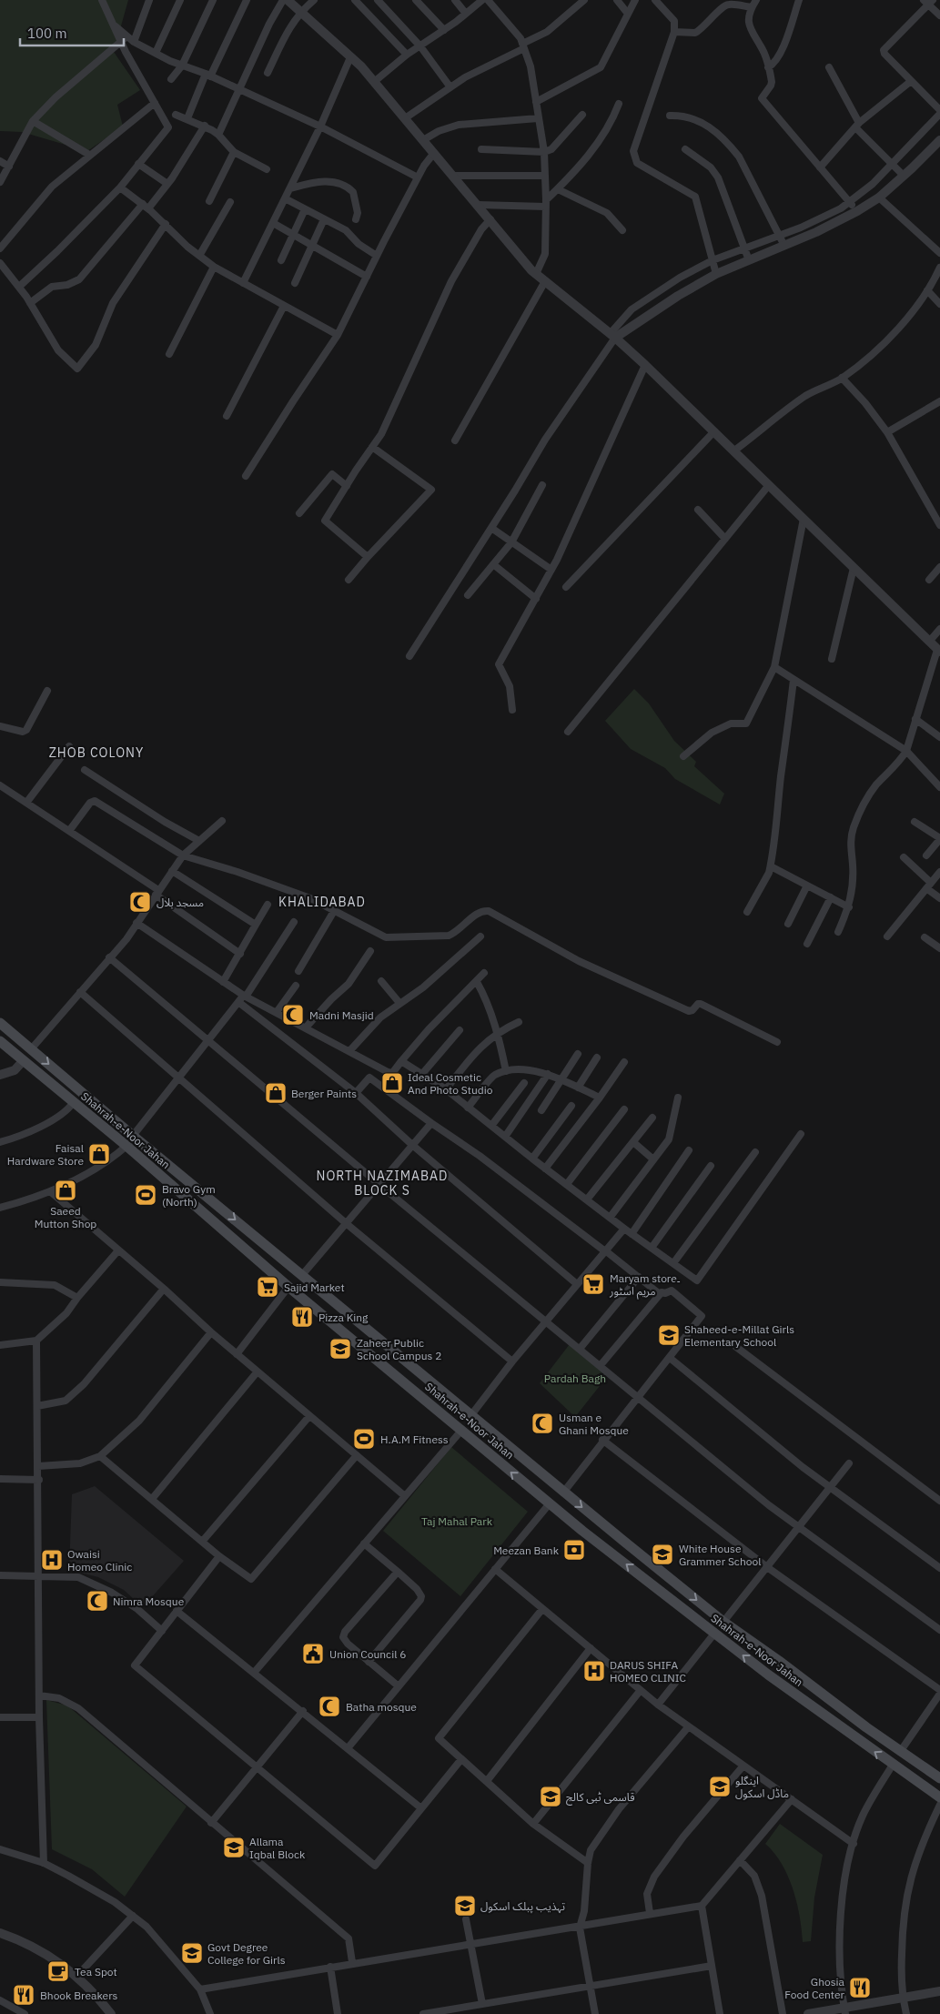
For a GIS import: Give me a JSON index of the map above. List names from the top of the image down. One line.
{"streets":{"main road":["Shahrah-e-Noor Jahan"]},"districts":["ZHOB COLONY","KHALIDABAD","NORTH NAZIMABAD BLOCK S"],"parks":["Pardah Bagh","Taj Mahal Park"],"places":{"mosque":["مسجد بلال","Madni Masjid","Usman e Ghani Mosque","Nimra Mosque","Batha mosque"],"shop":["Ideal Cosmetic And Photo Studio","Berger Paints","Faisal Hardware Store","Saeed Mutton Shop"],"sports":["Bravo Gym (North)","H.A.M Fitness"],"supermarket":["Maryam store۔ مریم اسٹور","Sajid Market"],"restaurant":["Pizza King","Ghosia Food Center","Bhook Breakers"],"school or university":["Shaheed-e-Millat Girls Elementary School","Zaheer Public School Campus 2","White House Grammer School","اینگلو ماڈل اسکول","قاسمی ٹبی کالج","Allama Iqbal Block","تہذیب پبلک اسکول","Govt Degree College for Girls"],"bank":["Meezan Bank"],"hospital":["Owaisi Homeo Clinic","DARUS SHIFA HOMEO CLINIC"],"public building":["Union Council 6"],"cafe":["Tea Spot"]},"scale_bar":"100 m"}
